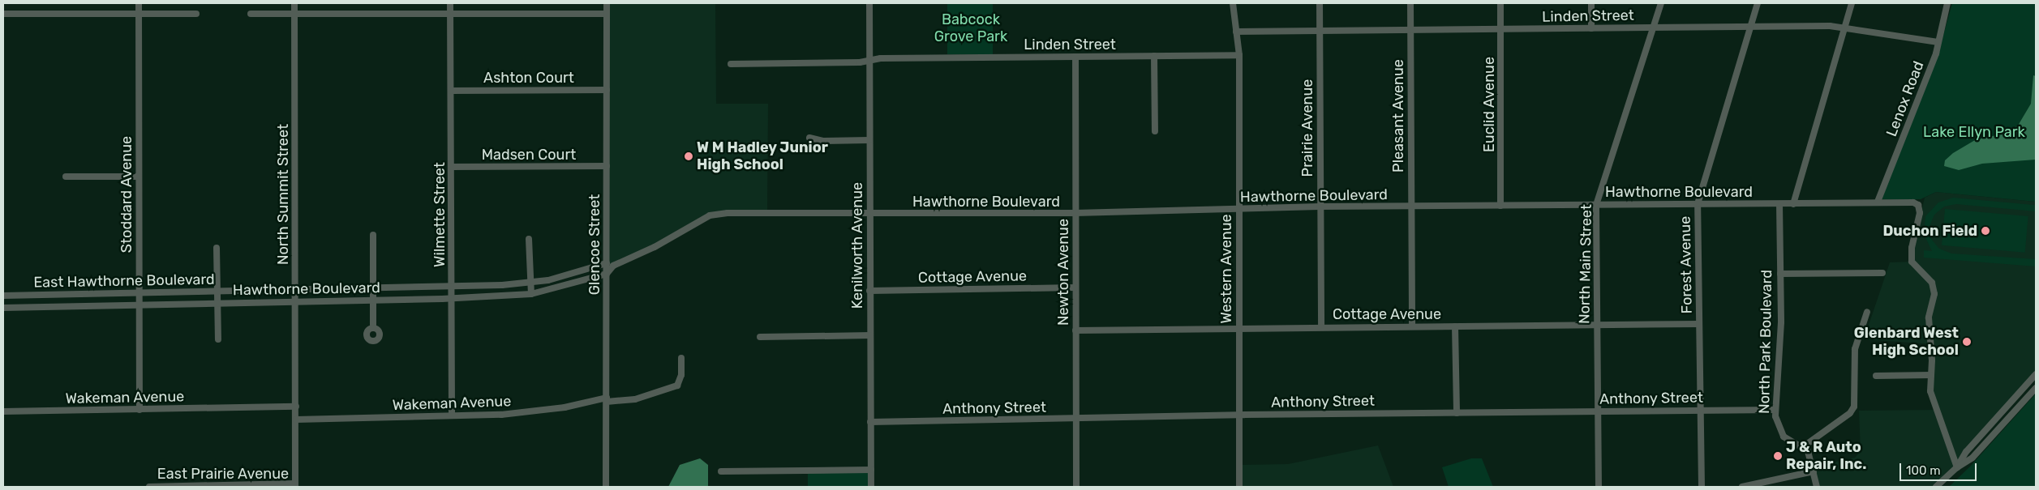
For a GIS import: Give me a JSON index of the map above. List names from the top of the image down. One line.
{"streets":{"street":["Linden Street","Ashton Court","Lenox Road","Euclid Avenue","Pleasant Avenue","Prairie Avenue","Madsen Court","Hawthorne Boulevard","Stoddard Avenue","North Summit Street","Wilmette Street","Glencoe Street","Kenilworth Avenue","North Main Street","Forest Avenue","Western Avenue","Newton Avenue","Cottage Avenue","East Hawthorne Boulevard","North Park Boulevard","Wakeman Avenue","Anthony Street","East Prairie Avenue"]},"crossings":[["Linden Street","Lenox Road"],["Linden Street","Euclid Avenue"],["Linden Street","Pleasant Avenue"],["Linden Street","Prairie Avenue"],["Linden Street","Kenilworth Avenue"],["Linden Street","North Main Street"],["Linden Street","Forest Avenue"],["Linden Street","Western Avenue"],["Linden Street","Newton Avenue"],["Ashton Court","Wilmette Street"],["Ashton Court","Glencoe Street"],["Lenox Road","Hawthorne Boulevard"],["Euclid Avenue","Hawthorne Boulevard"],["Pleasant Avenue","Hawthorne Boulevard"],["Pleasant Avenue","Cottage Avenue"],["Prairie Avenue","Hawthorne Boulevard"],["Prairie Avenue","Cottage Avenue"],["Madsen Court","Wilmette Street"],["Madsen Court","Glencoe Street"],["Hawthorne Boulevard","Stoddard Avenue"],["Hawthorne Boulevard","North Summit Street"],["Hawthorne Boulevard","Wilmette Street"],["Hawthorne Boulevard","Glencoe Street"],["Hawthorne Boulevard","Kenilworth Avenue"],["Hawthorne Boulevard","North Main Street"],["Hawthorne Boulevard","Forest Avenue"],["Hawthorne Boulevard","Western Avenue"],["Hawthorne Boulevard","Newton Avenue"],["Hawthorne Boulevard","North Park Boulevard"],["Stoddard Avenue","East Hawthorne Boulevard"],["Stoddard Avenue","Wakeman Avenue"],["North Summit Street","East Hawthorne Boulevard"],["North Summit Street","Wakeman Avenue"],["North Summit Street","East Prairie Avenue"],["Wilmette Street","East Hawthorne Boulevard"],["Wilmette Street","Wakeman Avenue"],["Glencoe Street","East Hawthorne Boulevard"],["Glencoe Street","Wakeman Avenue"],["Kenilworth Avenue","Cottage Avenue"],["Kenilworth Avenue","Anthony Street"],["North Main Street","Cottage Avenue"],["North Main Street","Anthony Street"],["Forest Avenue","Cottage Avenue"],["Forest Avenue","Anthony Street"],["Western Avenue","Cottage Avenue"],["Western Avenue","Anthony Street"],["Newton Avenue","Cottage Avenue"],["Newton Avenue","Anthony Street"],["North Park Boulevard","Anthony Street"]],"parks":["Babcock Grove Park","Lake Ellyn Park"],"places":["W M Hadley Junior High School","Duchon Field","Glenbard West High School","J & R Auto Repair, Inc."],"scale_bar":"100 m"}
